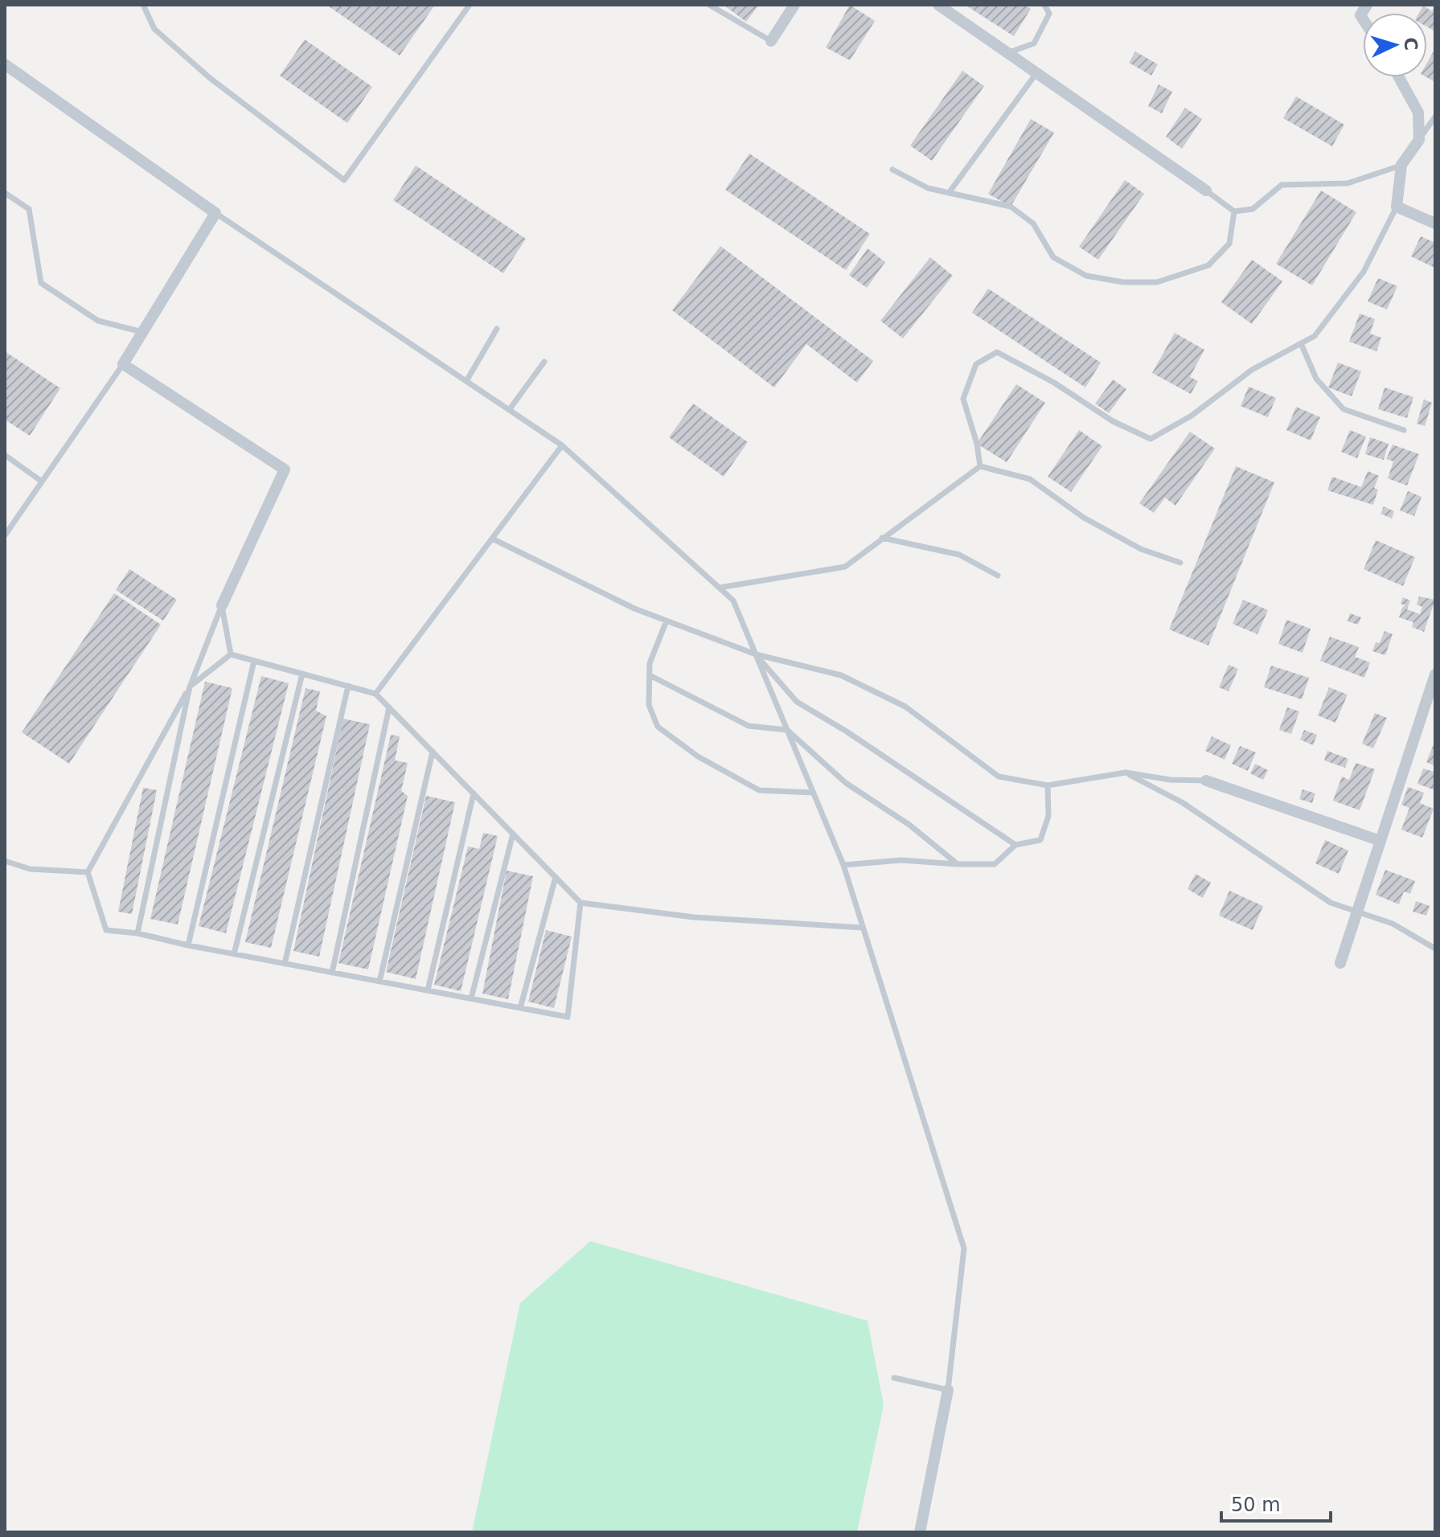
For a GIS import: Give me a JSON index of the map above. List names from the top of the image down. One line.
{"scale_bar":"50 m","north":"right"}
